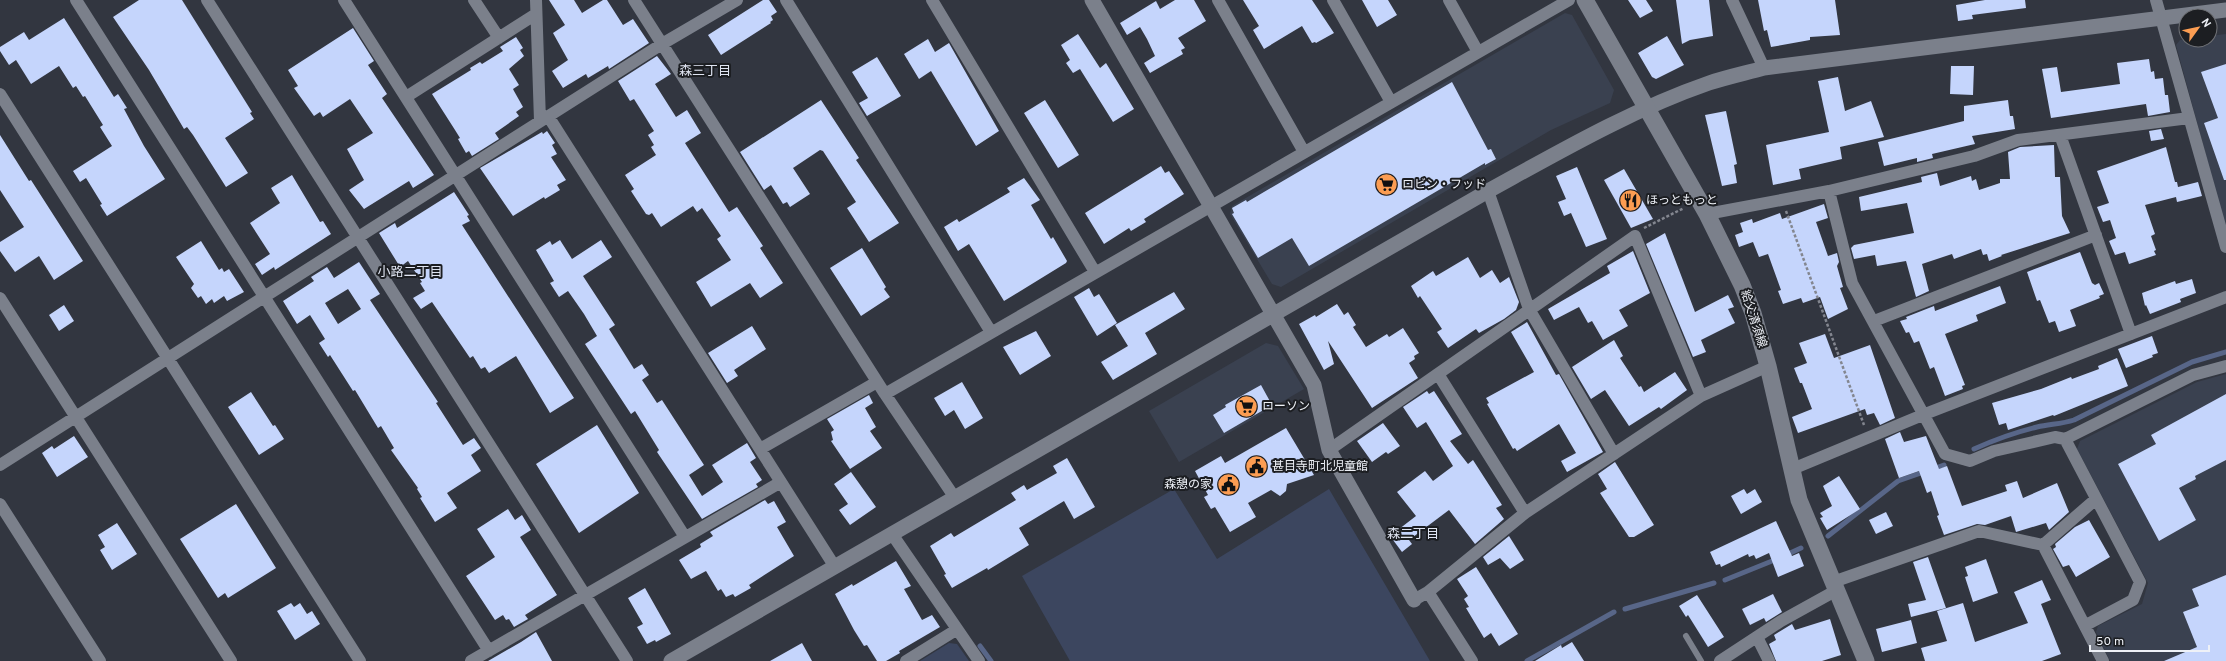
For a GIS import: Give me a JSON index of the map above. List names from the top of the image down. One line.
{"streets":{"main road":["給父清須線"]},"districts":["森三丁目","小路二丁目","森二丁目"],"places":{"supermarket":["ロビン・フッド","ローソン"],"restaurant":["ほっともっと"],"public building":["甚目寺町北児童館","森憩の家"]},"scale_bar":"50 m","north":"top right"}
